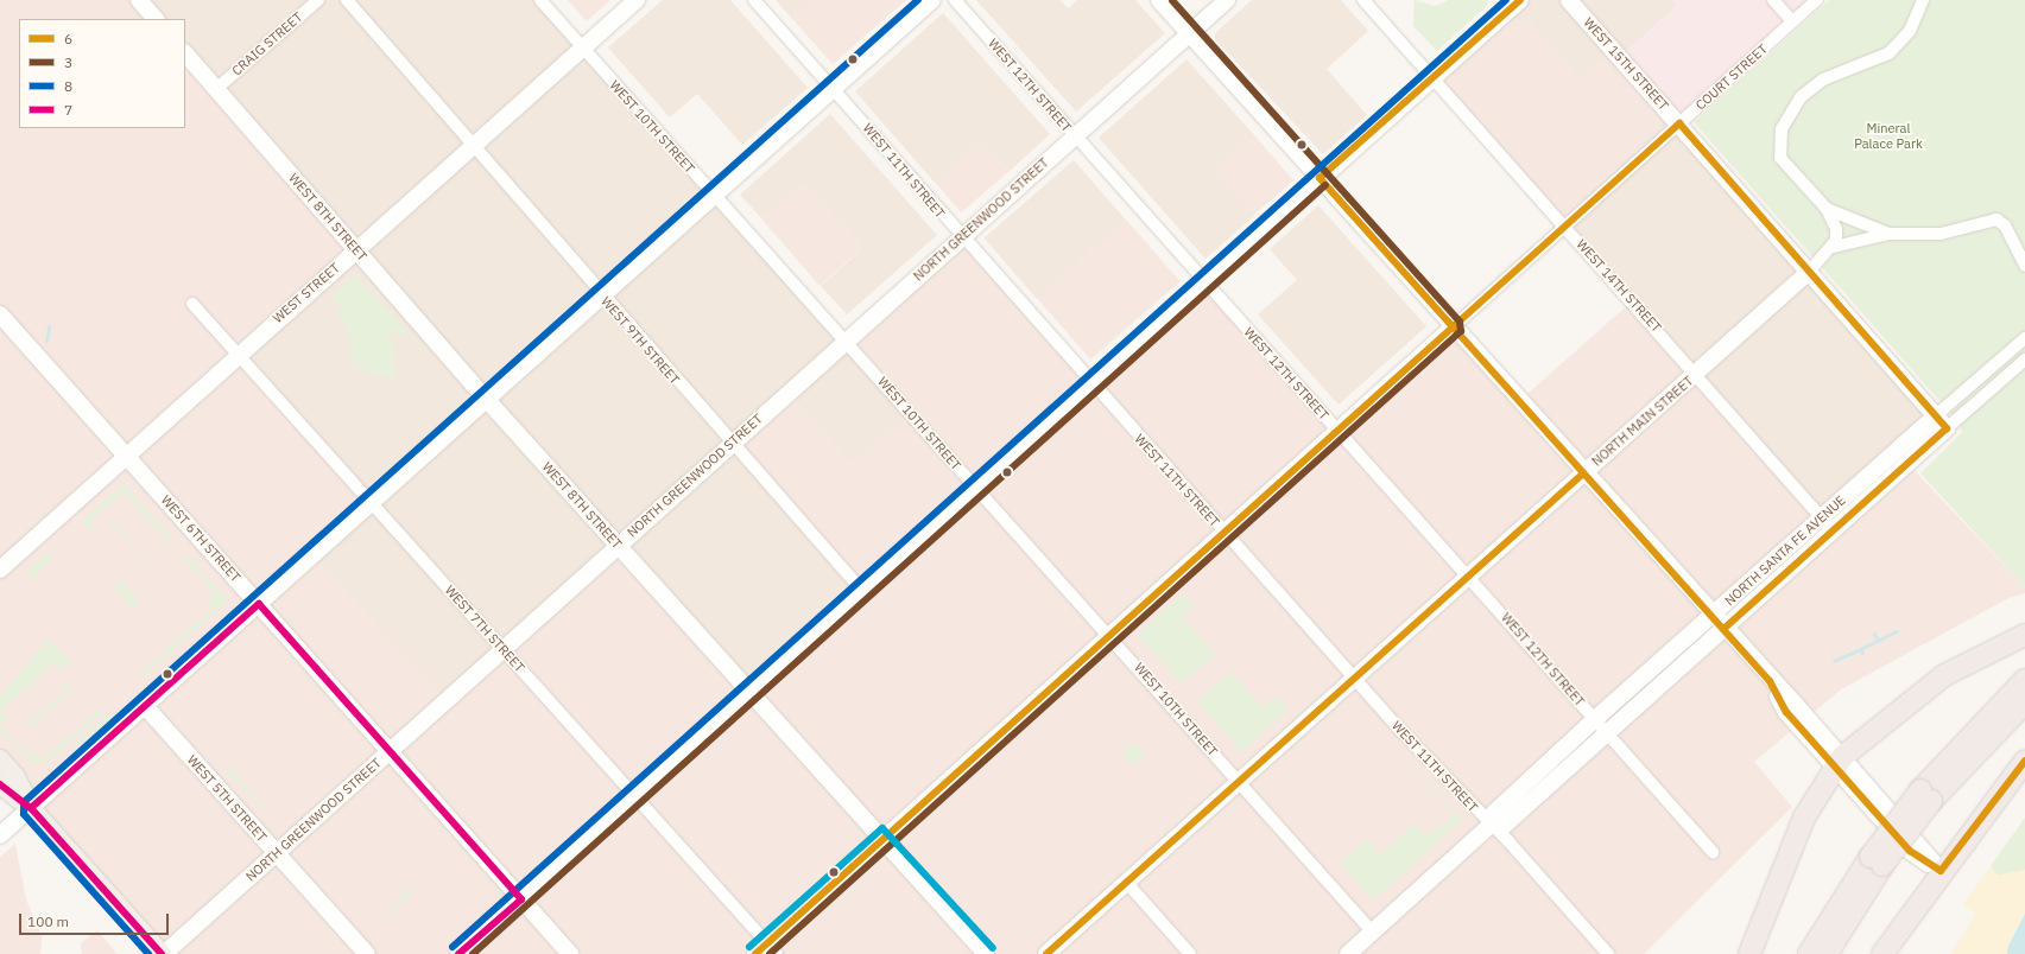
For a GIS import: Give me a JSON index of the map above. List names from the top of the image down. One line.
{"streets":{"street":["CRAIG STREET","WEST 15TH STREET","COURT STREET","WEST 12TH STREET","WEST 10TH STREET","WEST 11TH STREET","WEST 8TH STREET","NORTH GREENWOOD STREET","WEST 14TH STREET","WEST STREET","WEST 9TH STREET","NORTH MAIN STREET","WEST 6TH STREET","NORTH SANTA FE AVENUE","WEST 7TH STREET","WEST 5TH STREET"]},"crossings":[["CRAIG STREET","WEST 8TH STREET"],["WEST 15TH STREET","COURT STREET"],["WEST 15TH STREET","NORTH MAIN STREET"],["WEST 15TH STREET","NORTH SANTA FE AVENUE"],["COURT STREET","WEST 12TH STREET"],["COURT STREET","WEST 10TH STREET"],["COURT STREET","WEST 11TH STREET"],["COURT STREET","WEST 8TH STREET"],["COURT STREET","WEST 14TH STREET"],["COURT STREET","WEST 7TH STREET"],["WEST 12TH STREET","NORTH GREENWOOD STREET"],["WEST 12TH STREET","NORTH MAIN STREET"],["WEST 12TH STREET","NORTH SANTA FE AVENUE"],["WEST 10TH STREET","NORTH GREENWOOD STREET"],["WEST 10TH STREET","WEST STREET"],["WEST 10TH STREET","NORTH MAIN STREET"],["WEST 10TH STREET","NORTH SANTA FE AVENUE"],["WEST 11TH STREET","NORTH GREENWOOD STREET"],["WEST 11TH STREET","NORTH MAIN STREET"],["WEST 11TH STREET","NORTH SANTA FE AVENUE"],["WEST 8TH STREET","NORTH GREENWOOD STREET"],["WEST 8TH STREET","WEST STREET"],["NORTH GREENWOOD STREET","WEST 9TH STREET"],["NORTH GREENWOOD STREET","WEST 6TH STREET"],["NORTH GREENWOOD STREET","WEST 7TH STREET"],["NORTH GREENWOOD STREET","WEST 5TH STREET"],["WEST 14TH STREET","NORTH MAIN STREET"],["WEST 14TH STREET","NORTH SANTA FE AVENUE"],["WEST STREET","WEST 9TH STREET"],["WEST STREET","WEST 6TH STREET"],["WEST STREET","WEST 7TH STREET"]],"parks":["Mineral Palace Park"],"lines":["transit line 6","transit line 3","transit line 8","transit line 7"],"legend":["6","3","8","7"],"scale_bar":"100 m"}
